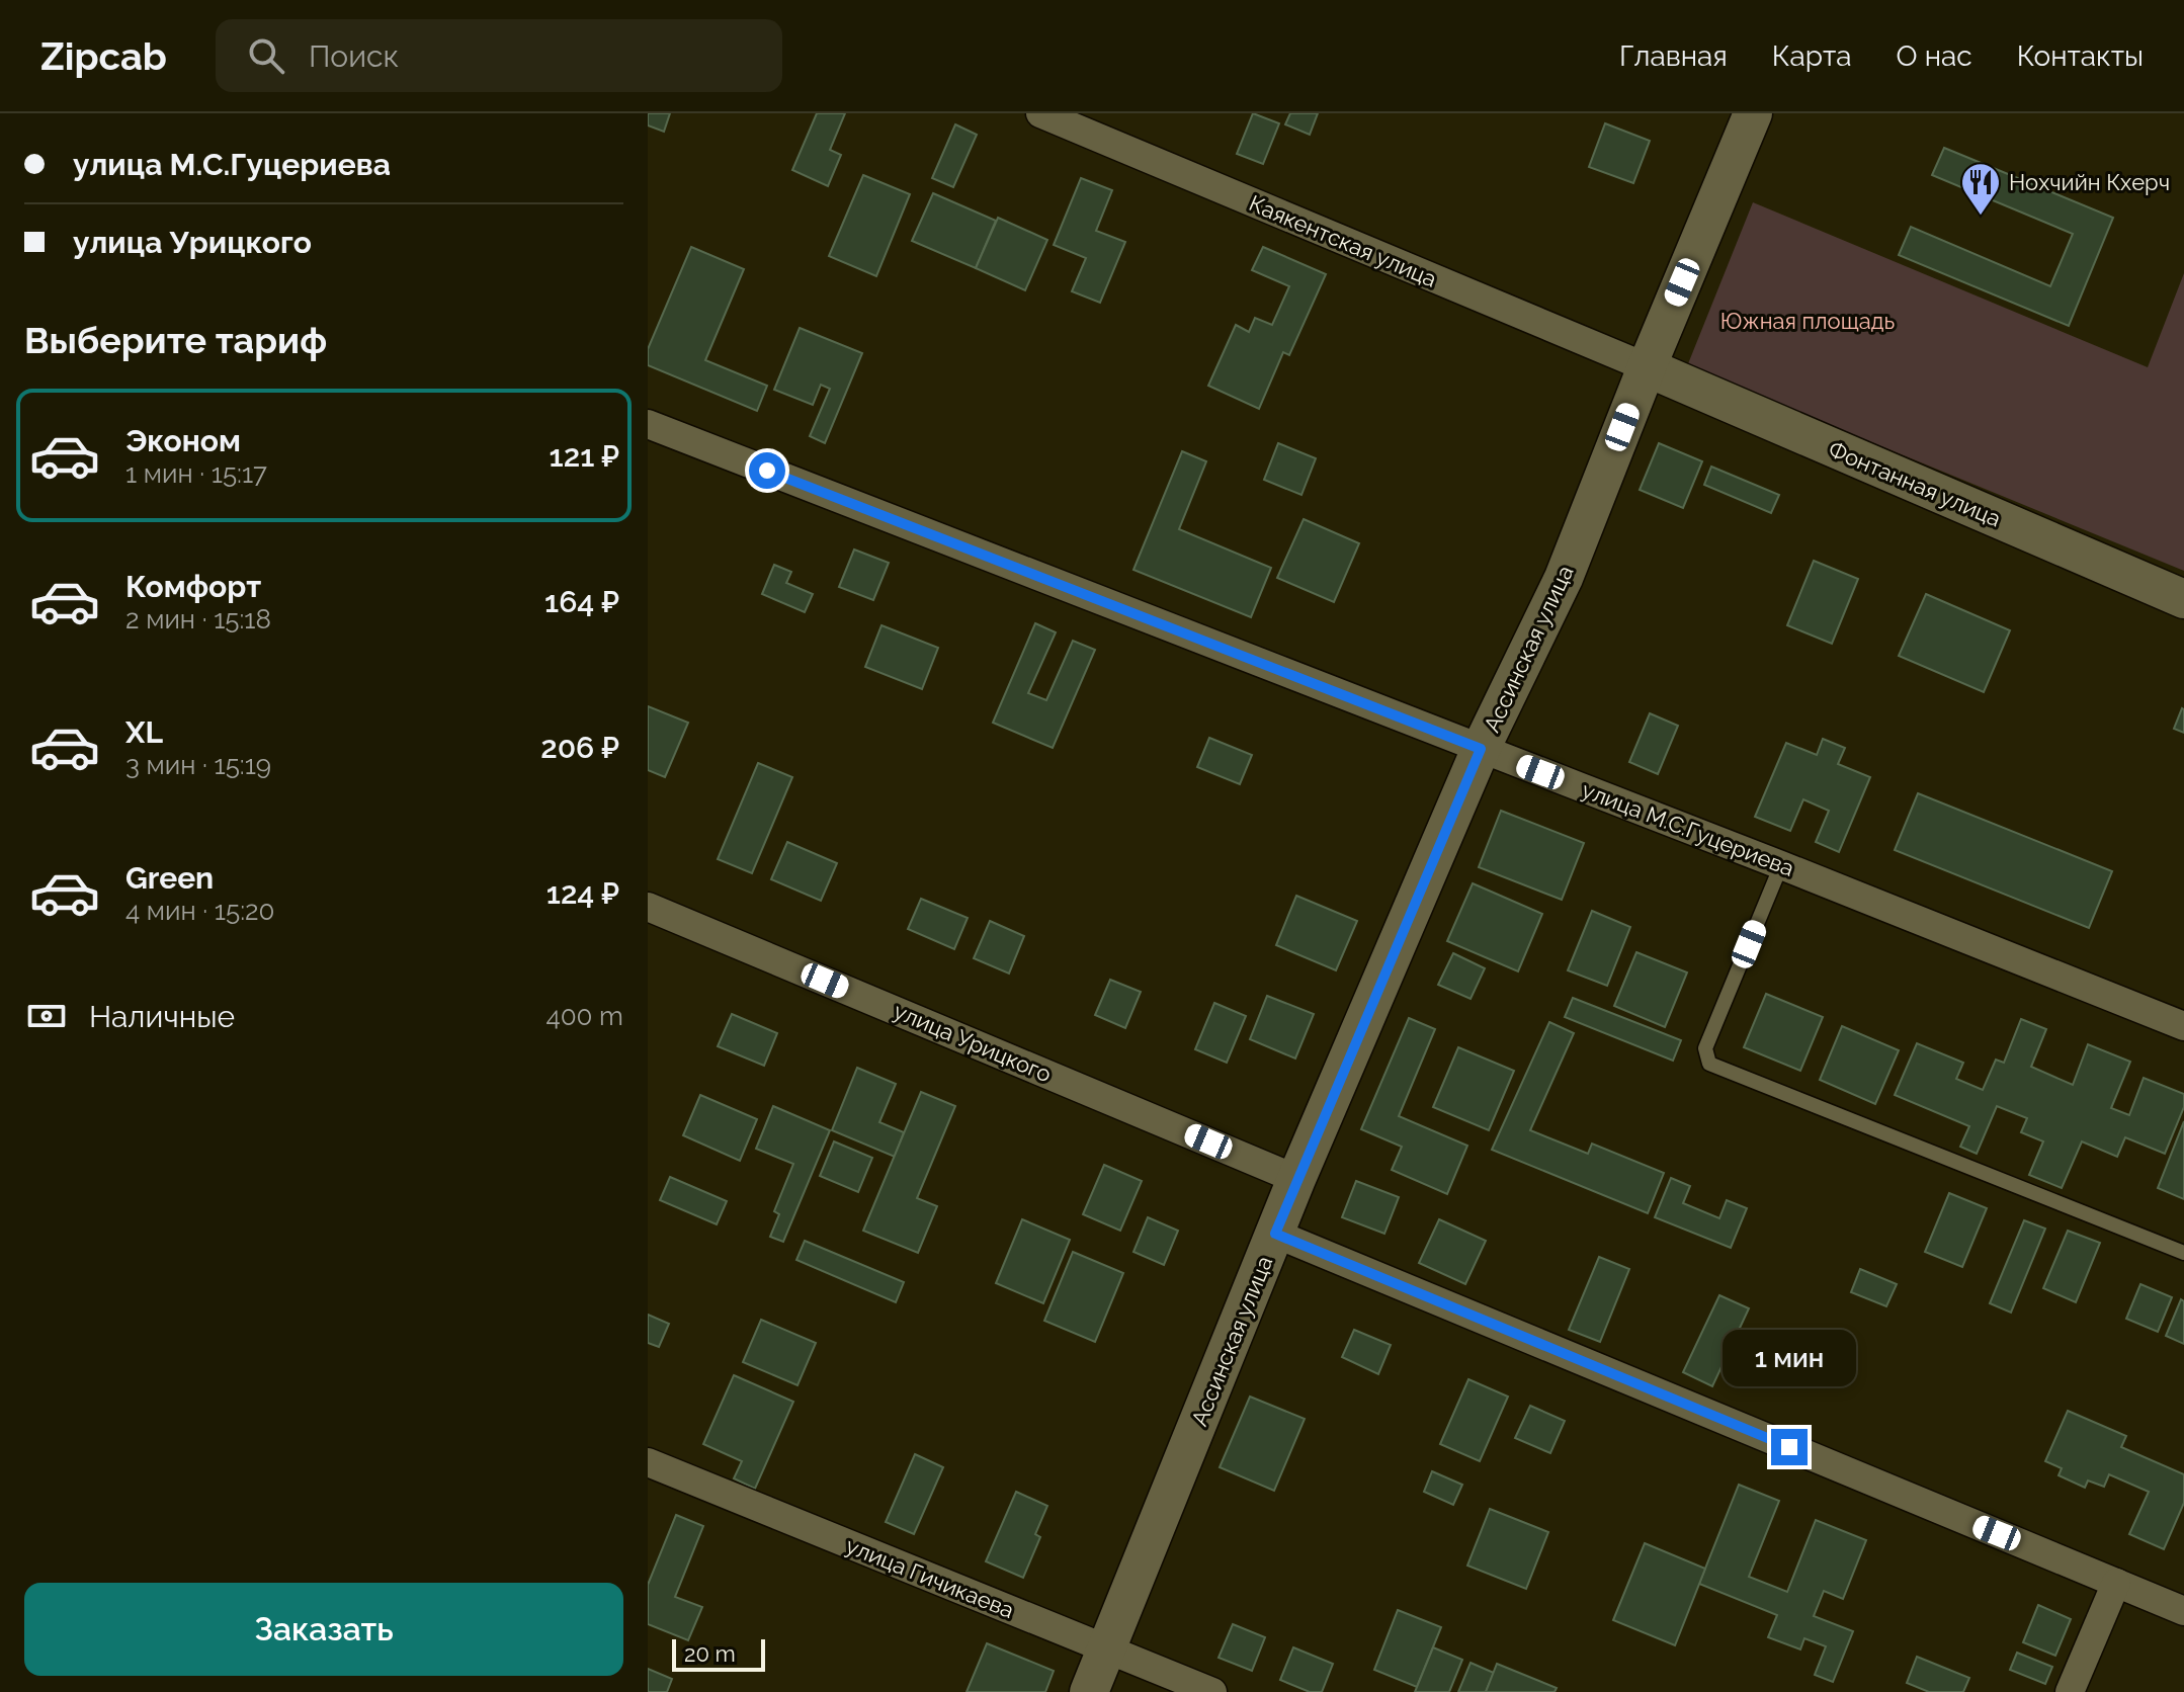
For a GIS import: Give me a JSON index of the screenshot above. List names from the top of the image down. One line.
{"streets":{"street":["Каякентская улица","Фонтанная улица","Ассинская улица","улица М.С.Гуцериева","улица Урицкого","улица Гичикаева"]},"crossings":[["Каякентская улица","Фонтанная улица"],["Каякентская улица","Ассинская улица"],["Фонтанная улица","Ассинская улица"],["Ассинская улица","улица М.С.Гуцериева"],["Ассинская улица","улица Урицкого"],["Ассинская улица","улица Гичикаева"]],"parks":["Южная площадь"],"places":{"restaurant":["Нохчийн Кхерч"]},"scale_bar":"20 m","page":{"header":"Zipcab","search":"Поиск","nav":["Главная","Карта","О нас","Контакты"],"banner":["улица М.С.Гуцериева","улица Урицкого"],"heading":"Выберите тариф","list":[{"name":"Эконом","note":"1 мин · 15:17","value":"121 ₽"},{"name":"Комфорт","note":"2 мин · 15:18","value":"164 ₽"},{"name":"XL","note":"3 мин · 15:19","value":"206 ₽"},{"name":"Green","note":"4 мин · 15:20","value":"124 ₽"}],"pay":["Наличные","400 m"],"bubble":"1 мин","buttons":"Заказать","scale":"20 m"}}
